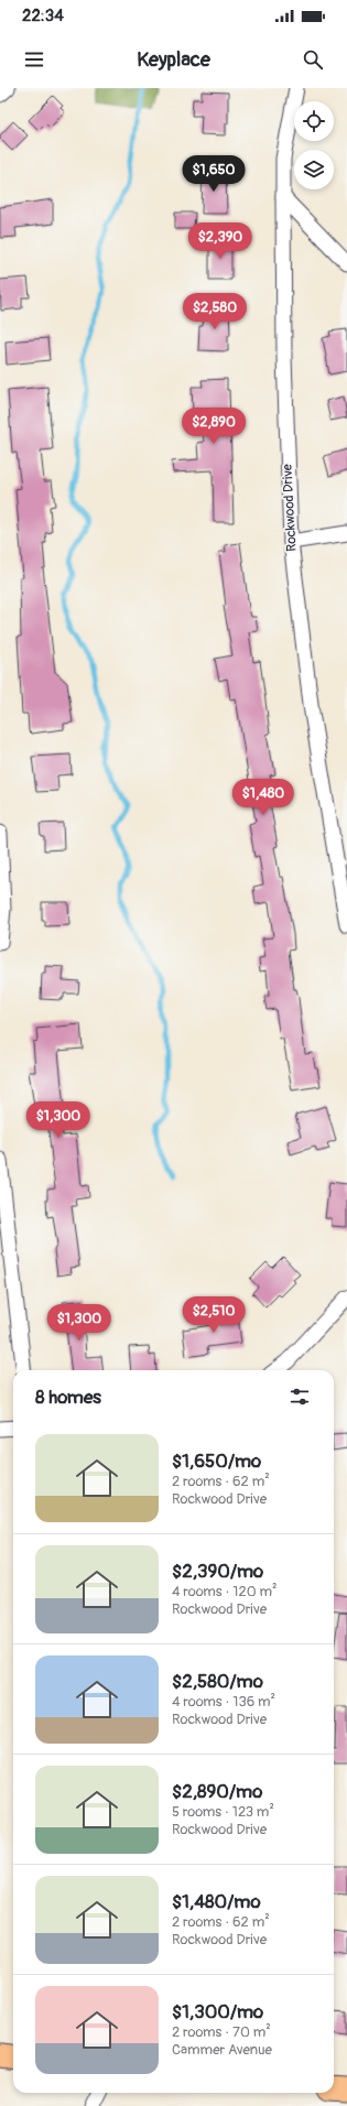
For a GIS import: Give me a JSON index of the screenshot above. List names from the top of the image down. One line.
{"streets":{"street":["Rockwood Drive"]},"page":{"status":"22:34","header":"Keyplace","price":["$1,650","$2,390","$2,580","$2,890","$1,480","$1,300","$2,510","$1,300"],"heading":"8 homes","list":[{"name":"$1,650/mo","note":"2 rooms · 62 m² · Rockwood Drive"},{"name":"$2,390/mo","note":"4 rooms · 120 m² · Rockwood Drive"},{"name":"$2,580/mo","note":"4 rooms · 136 m² · Rockwood Drive"},{"name":"$2,890/mo","note":"5 rooms · 123 m² · Rockwood Drive"},{"name":"$1,480/mo","note":"2 rooms · 62 m² · Rockwood Drive"},{"name":"$1,300/mo","note":"2 rooms · 70 m² · Cammer Avenue"}]}}
